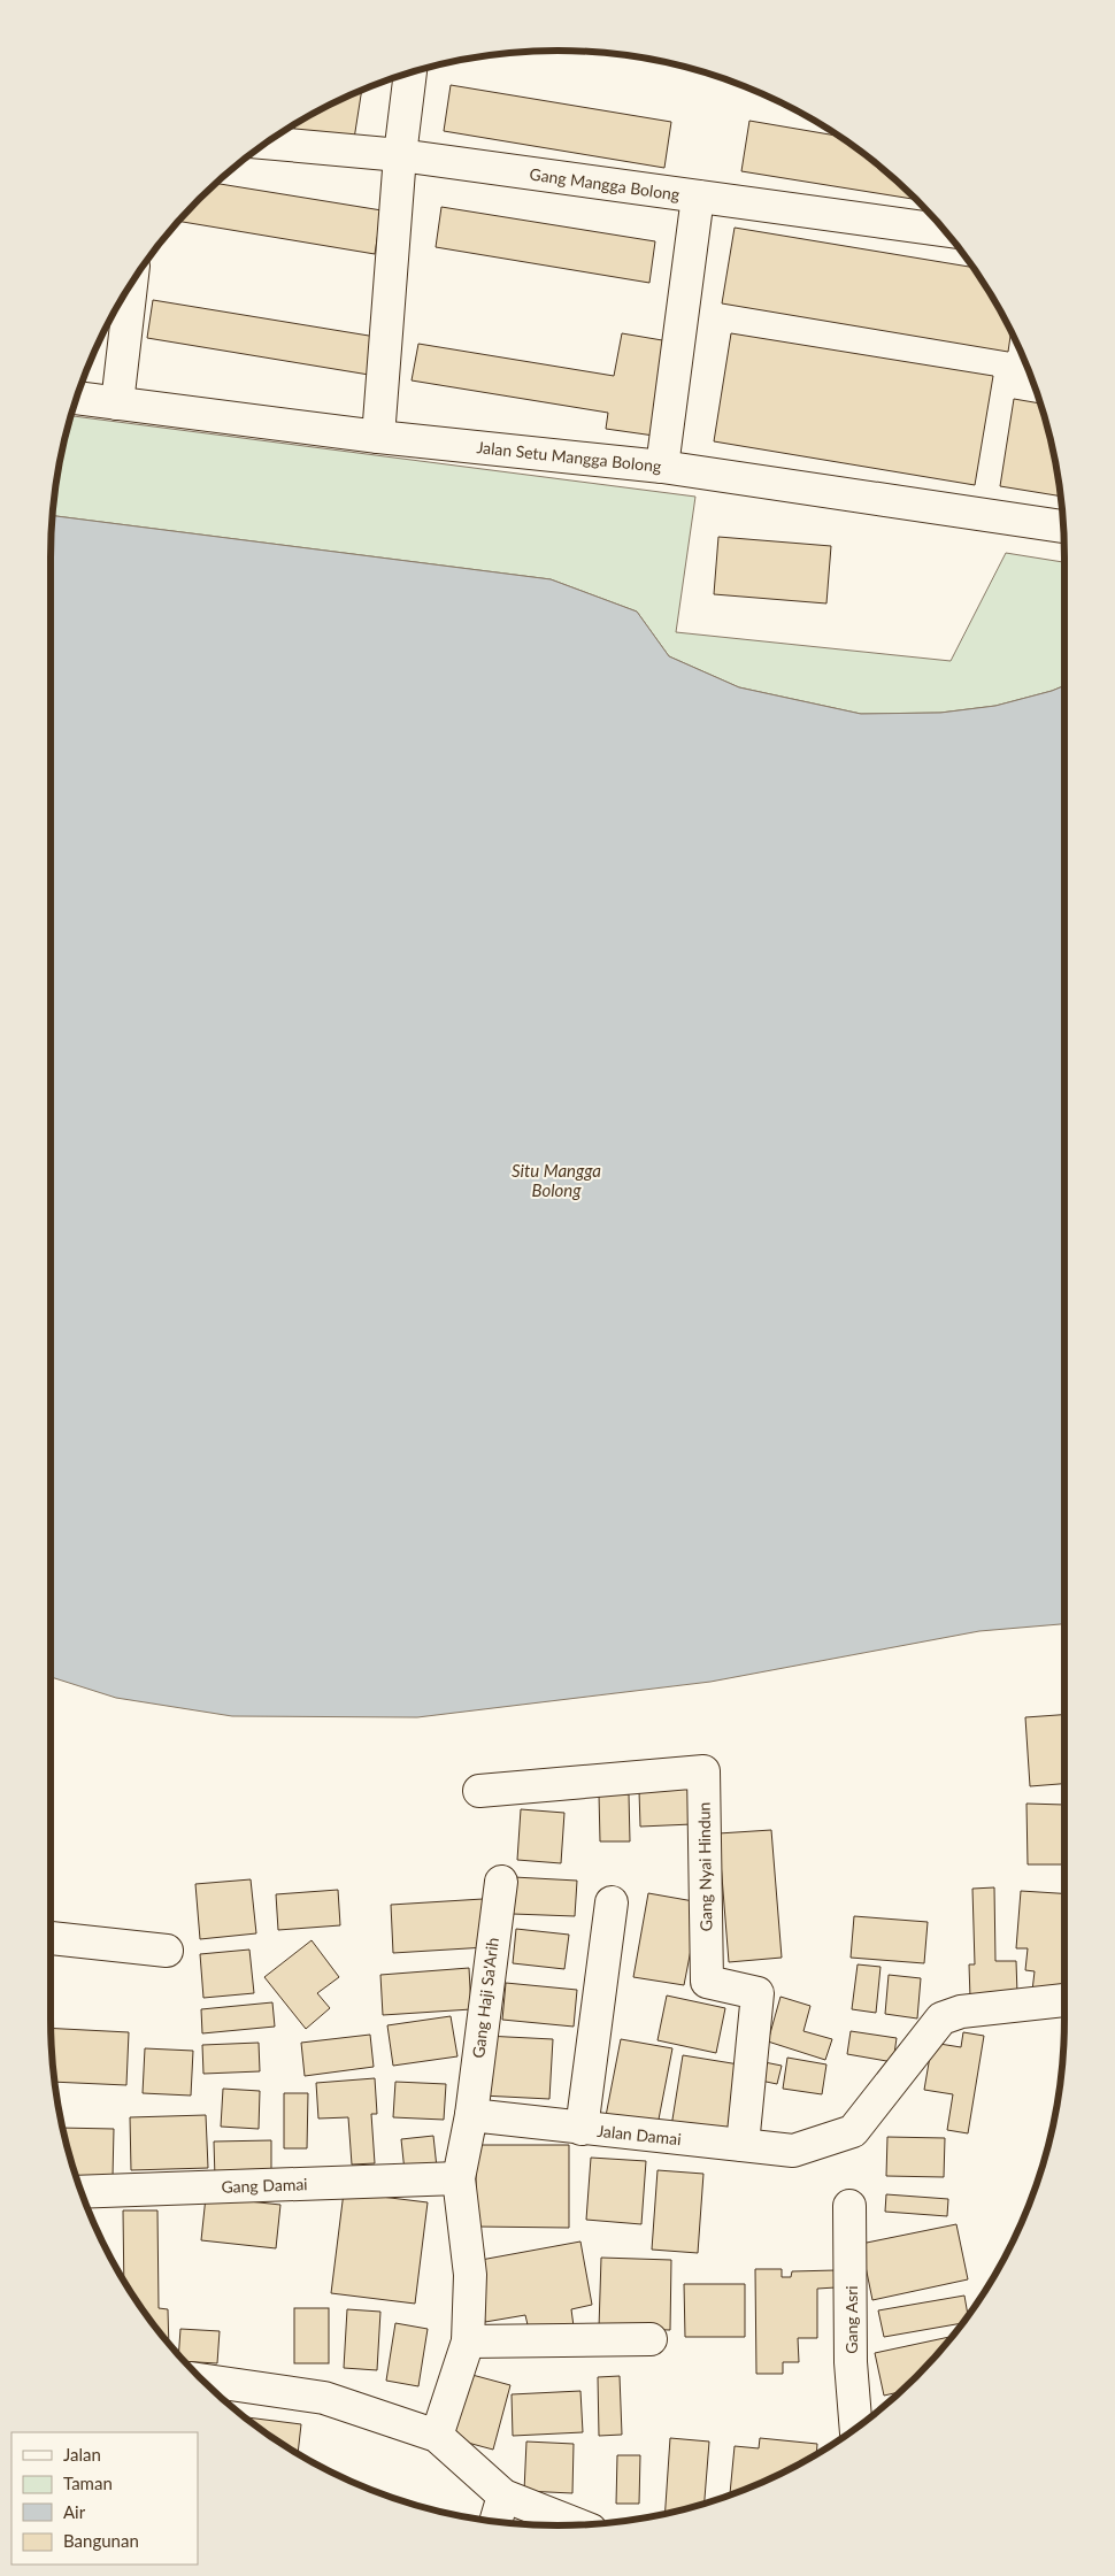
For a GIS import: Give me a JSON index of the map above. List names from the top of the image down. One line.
{"streets":{"street":["Gang Mangga Bolong","Jalan Setu Mangga Bolong","Gang Nyai Hindun","Gang Haji Sa'Arih","Jalan Damai","Gang Damai","Gang Asri"]},"crossings":[["Gang Nyai Hindun","Jalan Damai"],["Gang Haji Sa'Arih","Jalan Damai"]],"water":["Situ Mangga Bolong"],"legend":["Jalan","Taman","Air","Bangunan"]}
